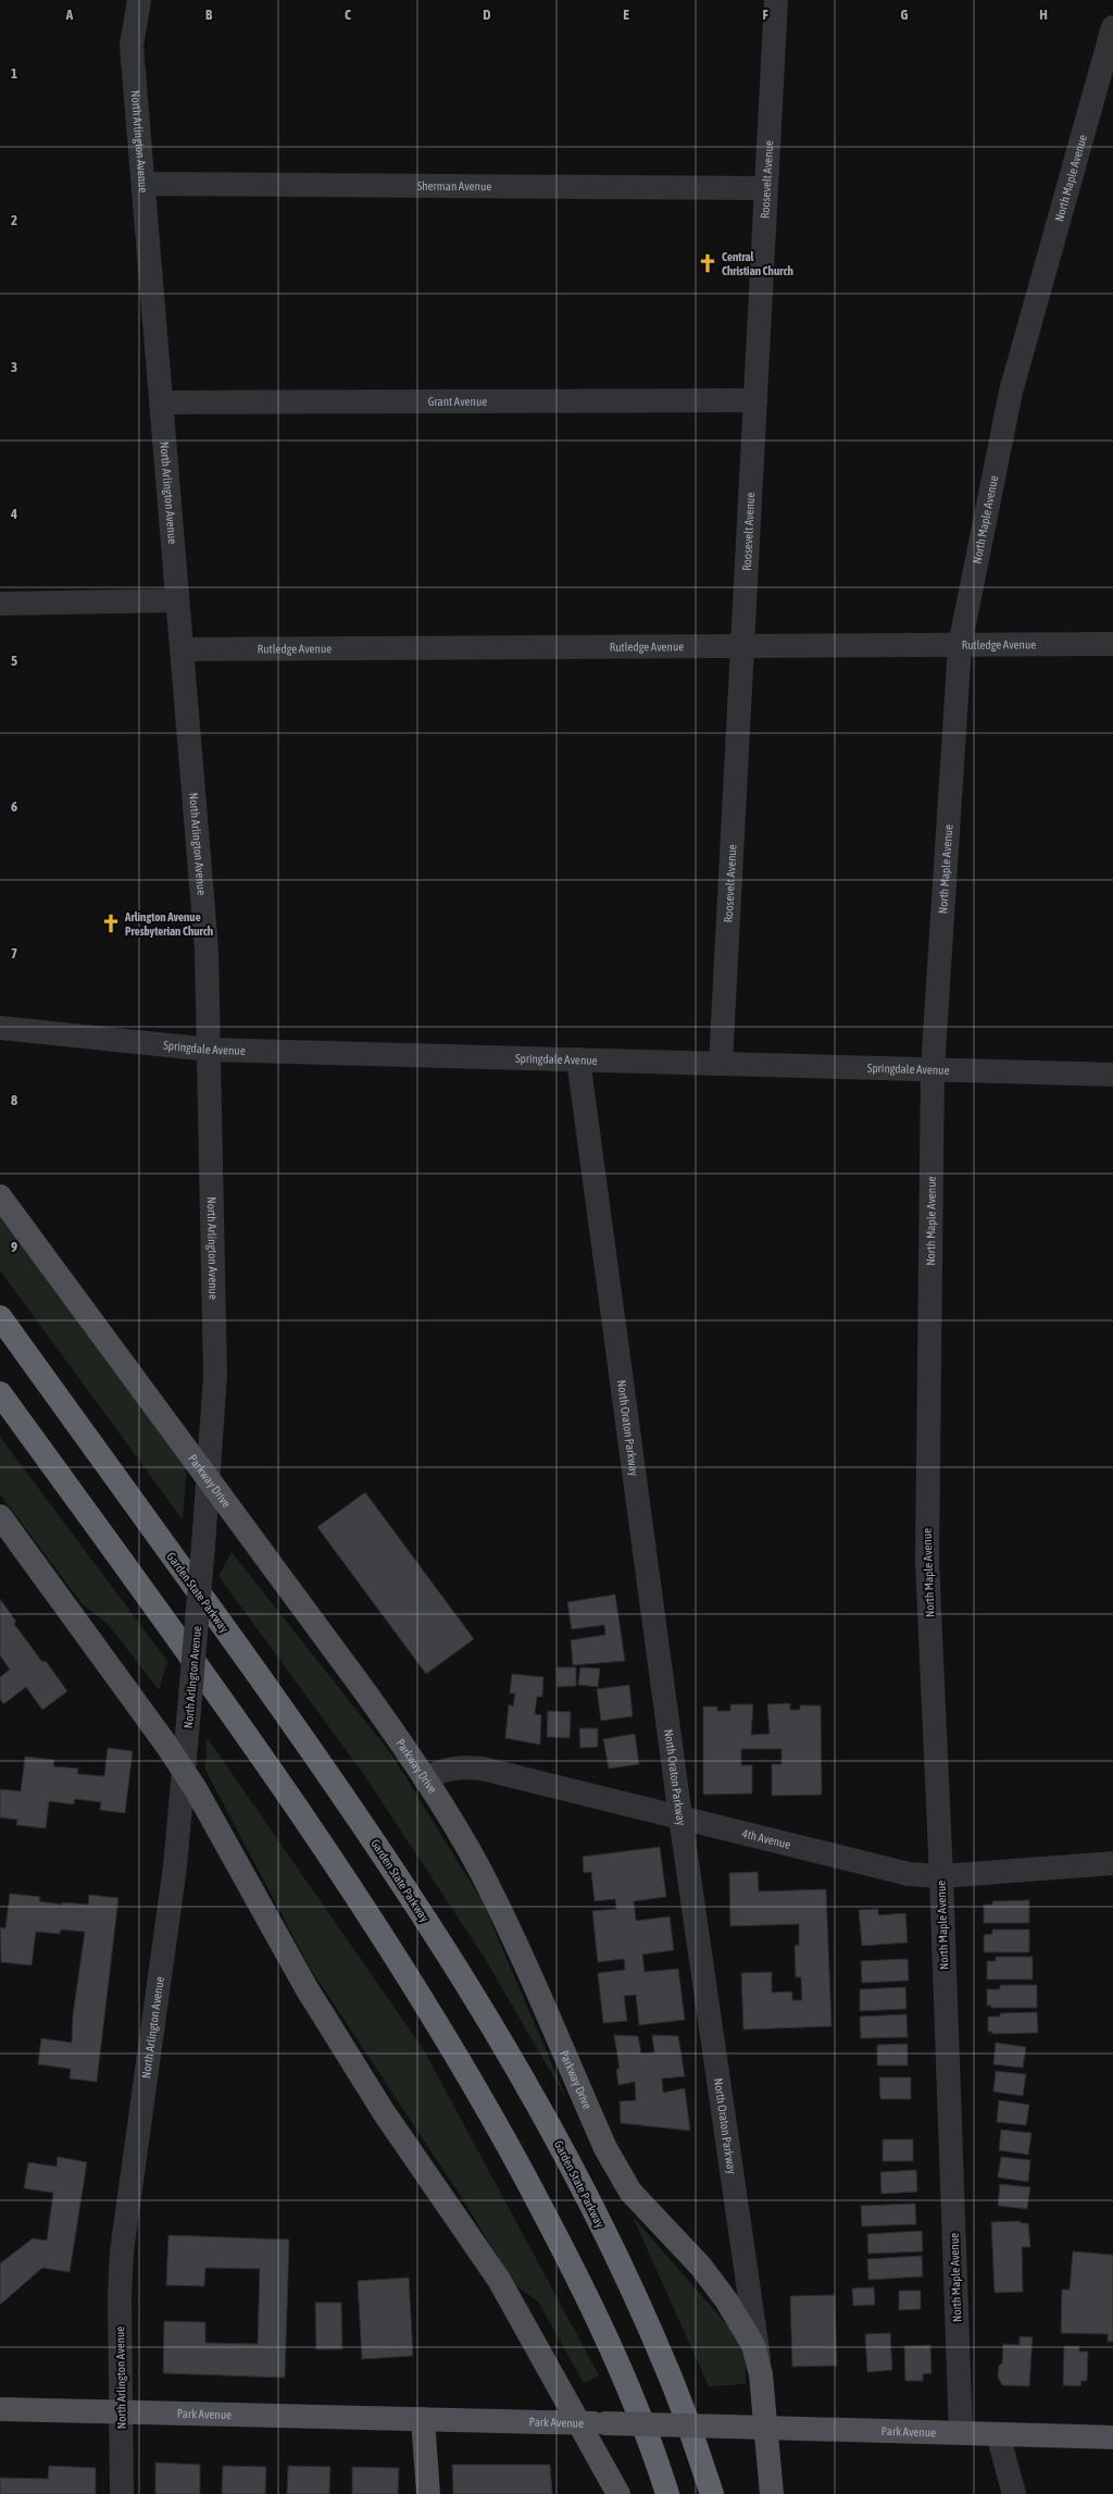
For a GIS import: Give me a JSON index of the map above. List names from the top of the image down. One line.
{"streets":{"highway":["Garden State Parkway"],"main road":["North Oraton Parkway","Parkway Drive","Park Avenue"],"street":["North Arlington Avenue","North Maple Avenue","Roosevelt Avenue","Sherman Avenue","Grant Avenue","Rutledge Avenue","Springdale Avenue","4th Avenue"]},"crossings":[["North Arlington Avenue","Sherman Avenue"],["North Arlington Avenue","Grant Avenue"],["North Arlington Avenue","Rutledge Avenue"],["North Arlington Avenue","Springdale Avenue"],["North Arlington Avenue","Parkway Drive"],["North Arlington Avenue","Park Avenue"],["North Maple Avenue","Rutledge Avenue"],["North Maple Avenue","Springdale Avenue"],["North Maple Avenue","4th Avenue"],["North Maple Avenue","Park Avenue"],["Roosevelt Avenue","Sherman Avenue"],["Roosevelt Avenue","Grant Avenue"],["Roosevelt Avenue","Rutledge Avenue"],["Roosevelt Avenue","Springdale Avenue"],["Springdale Avenue","North Oraton Parkway"],["North Oraton Parkway","Parkway Drive"],["North Oraton Parkway","4th Avenue"],["North Oraton Parkway","Park Avenue"],["Parkway Drive","4th Avenue"]],"places":{"church":["Central Christian Church","Arlington Avenue Presbyterian Church"]},"grid":{"columns":["A","B","C","D","E","F","G","H"],"rows":["1","2","3","4","5","6","7","8","9"]}}
